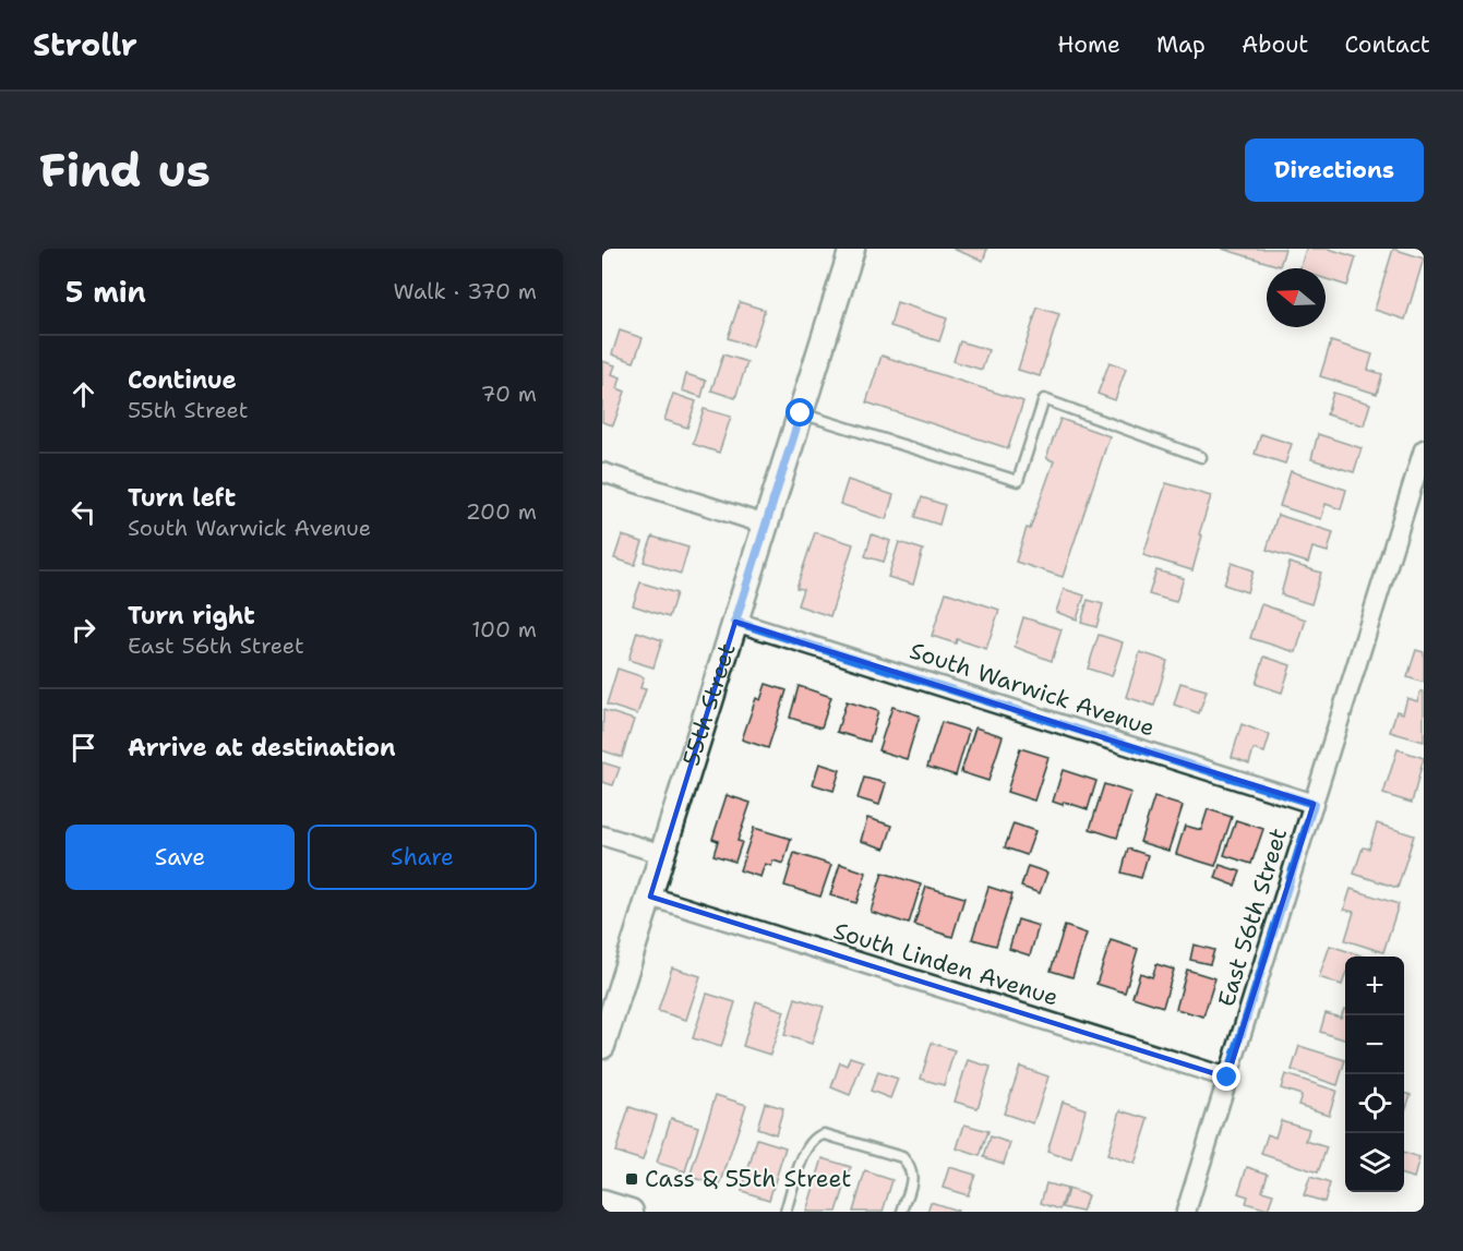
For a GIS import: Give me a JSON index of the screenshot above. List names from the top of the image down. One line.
{"streets":{"main road":["55th Street"],"street":["South Warwick Avenue","East 56th Street","South Linden Avenue"]},"crossings":[["South Warwick Avenue","55th Street"],["South Warwick Avenue","East 56th Street"],["55th Street","South Linden Avenue"],["East 56th Street","South Linden Avenue"]],"places":{"transit":["Cass & 55th Street"]},"north":"left","page":{"header":"Strollr","nav":["Home","Map","About","Contact"],"buttons":["Directions",["Save","Share"]],"title":"Find us","heading":["5 min","Walk · 370 m"],"list":[["Continue","55th Street","70 m"],["Turn left","South Warwick Avenue","200 m"],["Turn right","East 56th Street","100 m"],"Arrive at destination"],"map_buttons":["+","−"]}}
